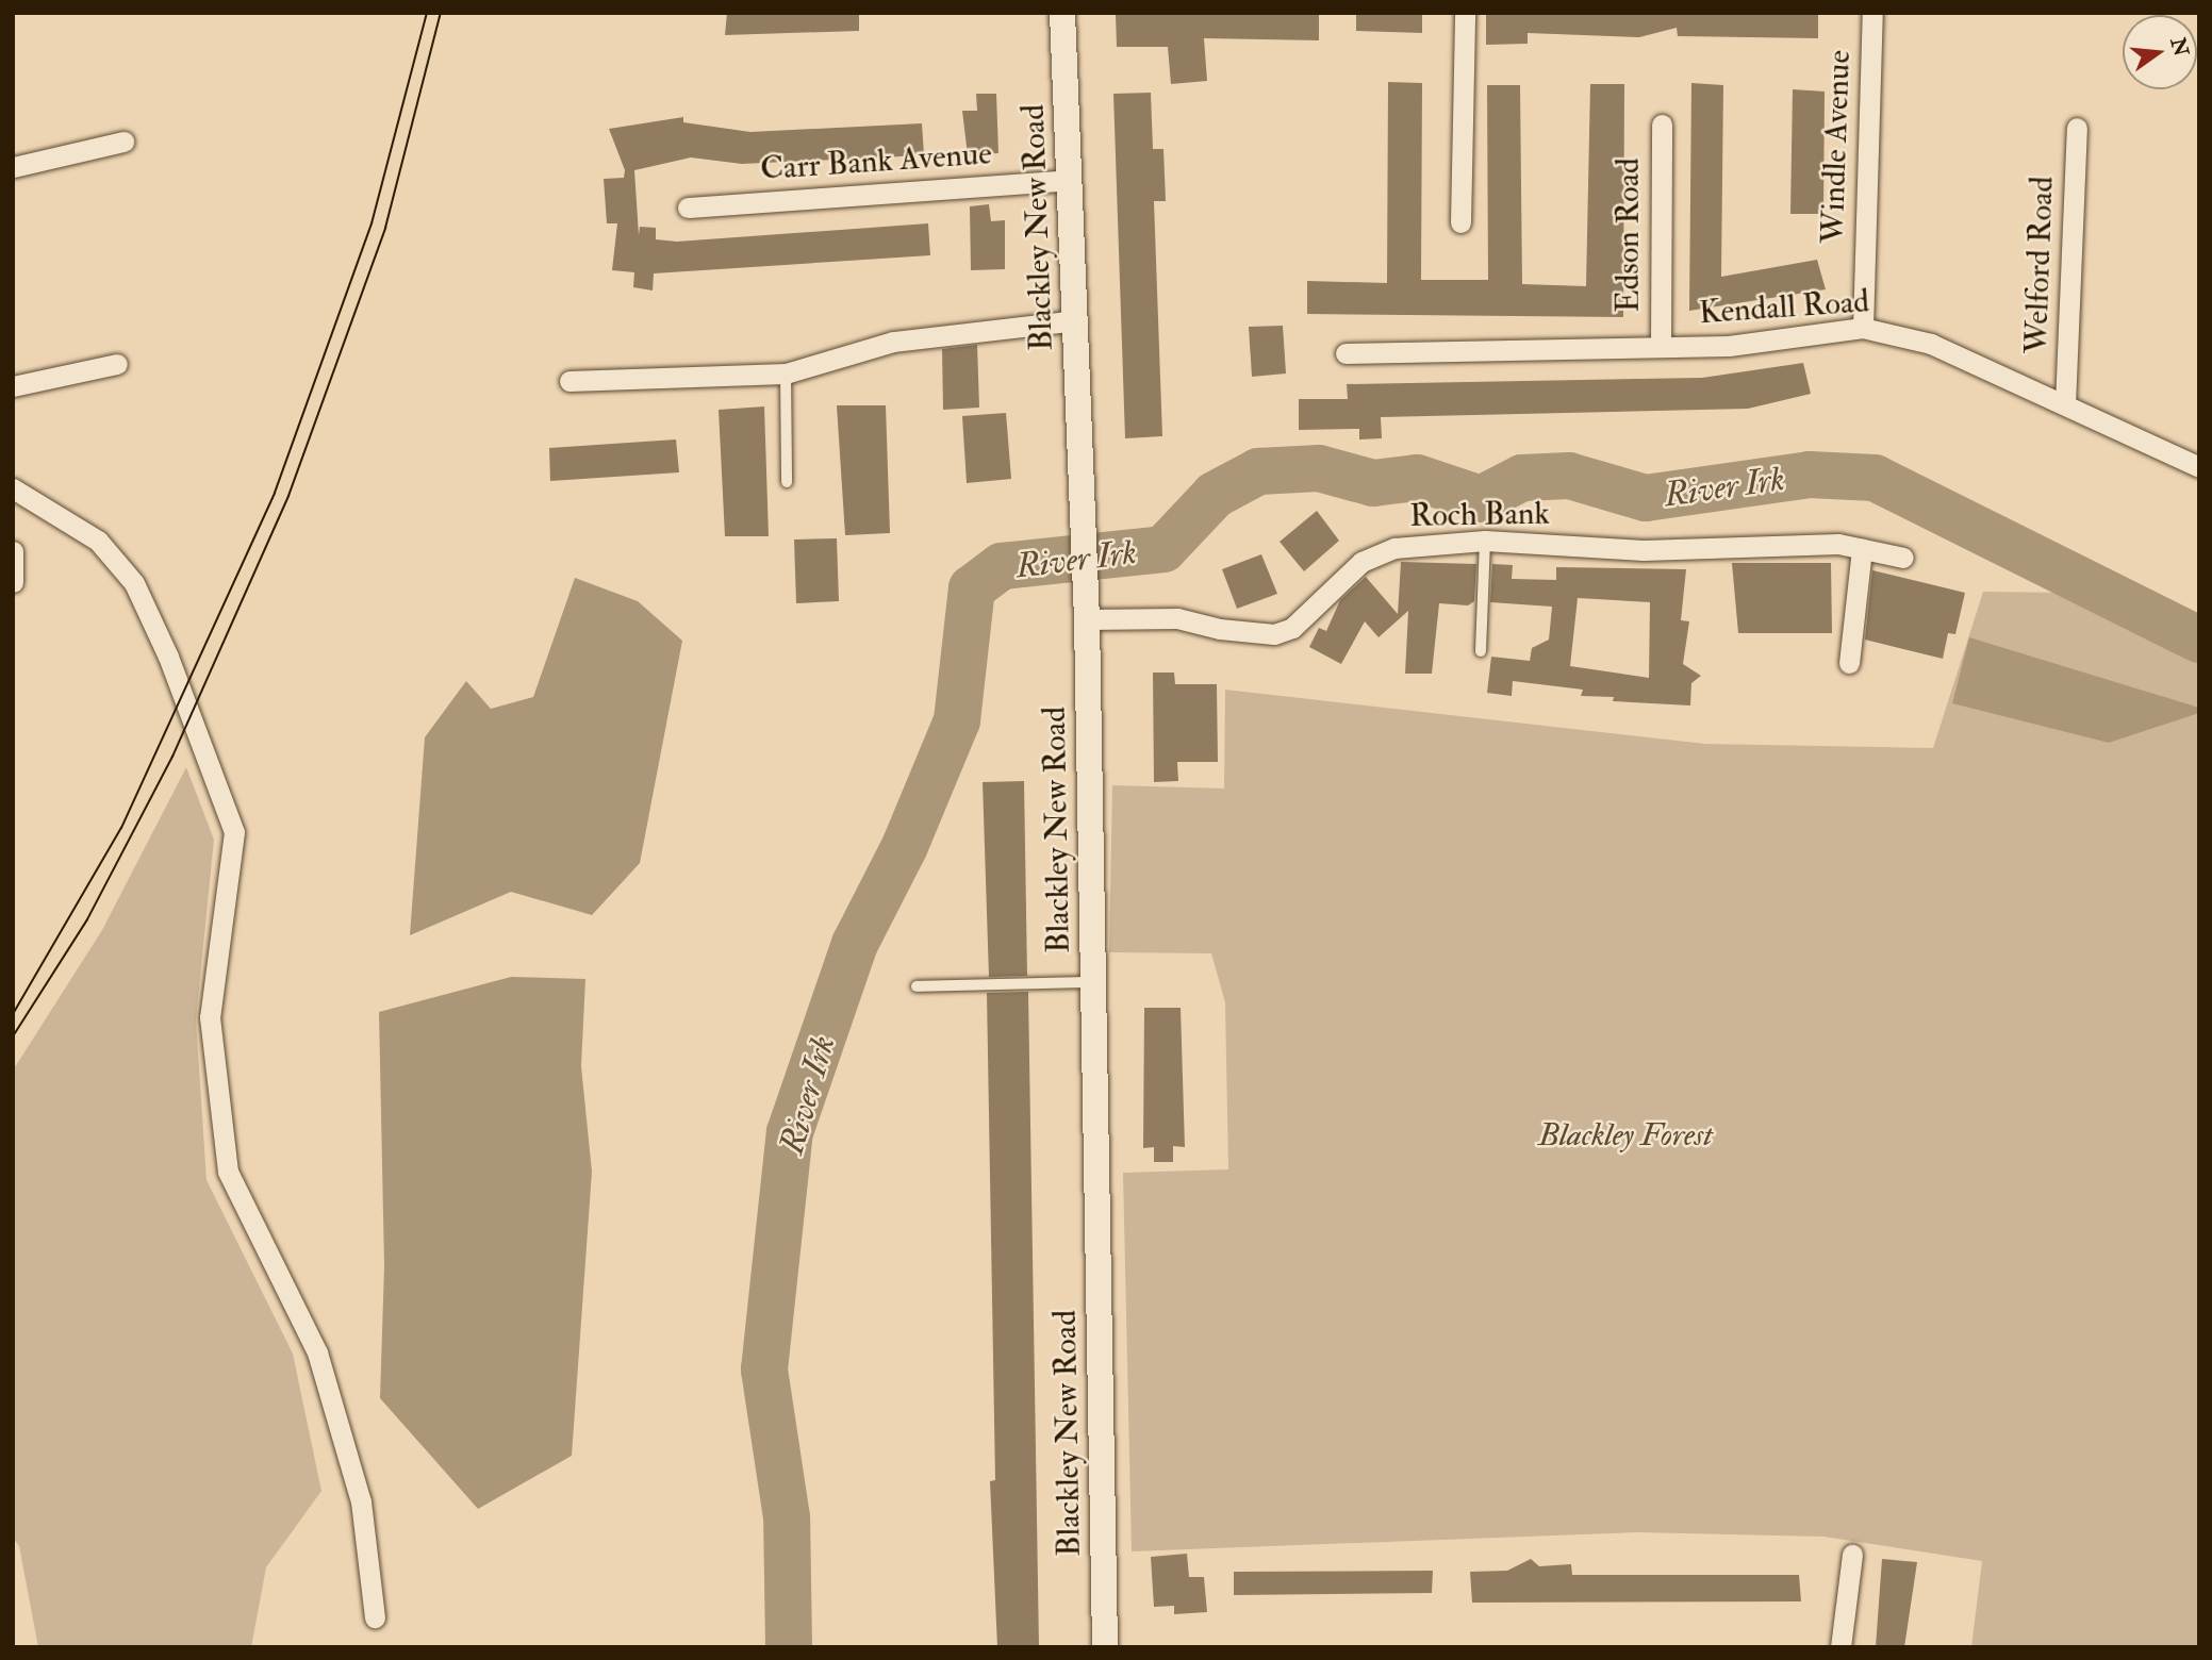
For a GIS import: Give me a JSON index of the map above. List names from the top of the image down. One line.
{"streets":{"street":["Windle Avenue","Carr Bank Avenue","Blackley New Road","Edson Road","Welford Road","Kendall Road","Roch Bank"]},"crossings":[["Windle Avenue","Kendall Road"],["Carr Bank Avenue","Blackley New Road"],["Blackley New Road","Roch Bank"],["Edson Road","Kendall Road"],["Welford Road","Kendall Road"]],"water":["River Irk"],"parks":["Blackley Forest"],"north":"right"}
